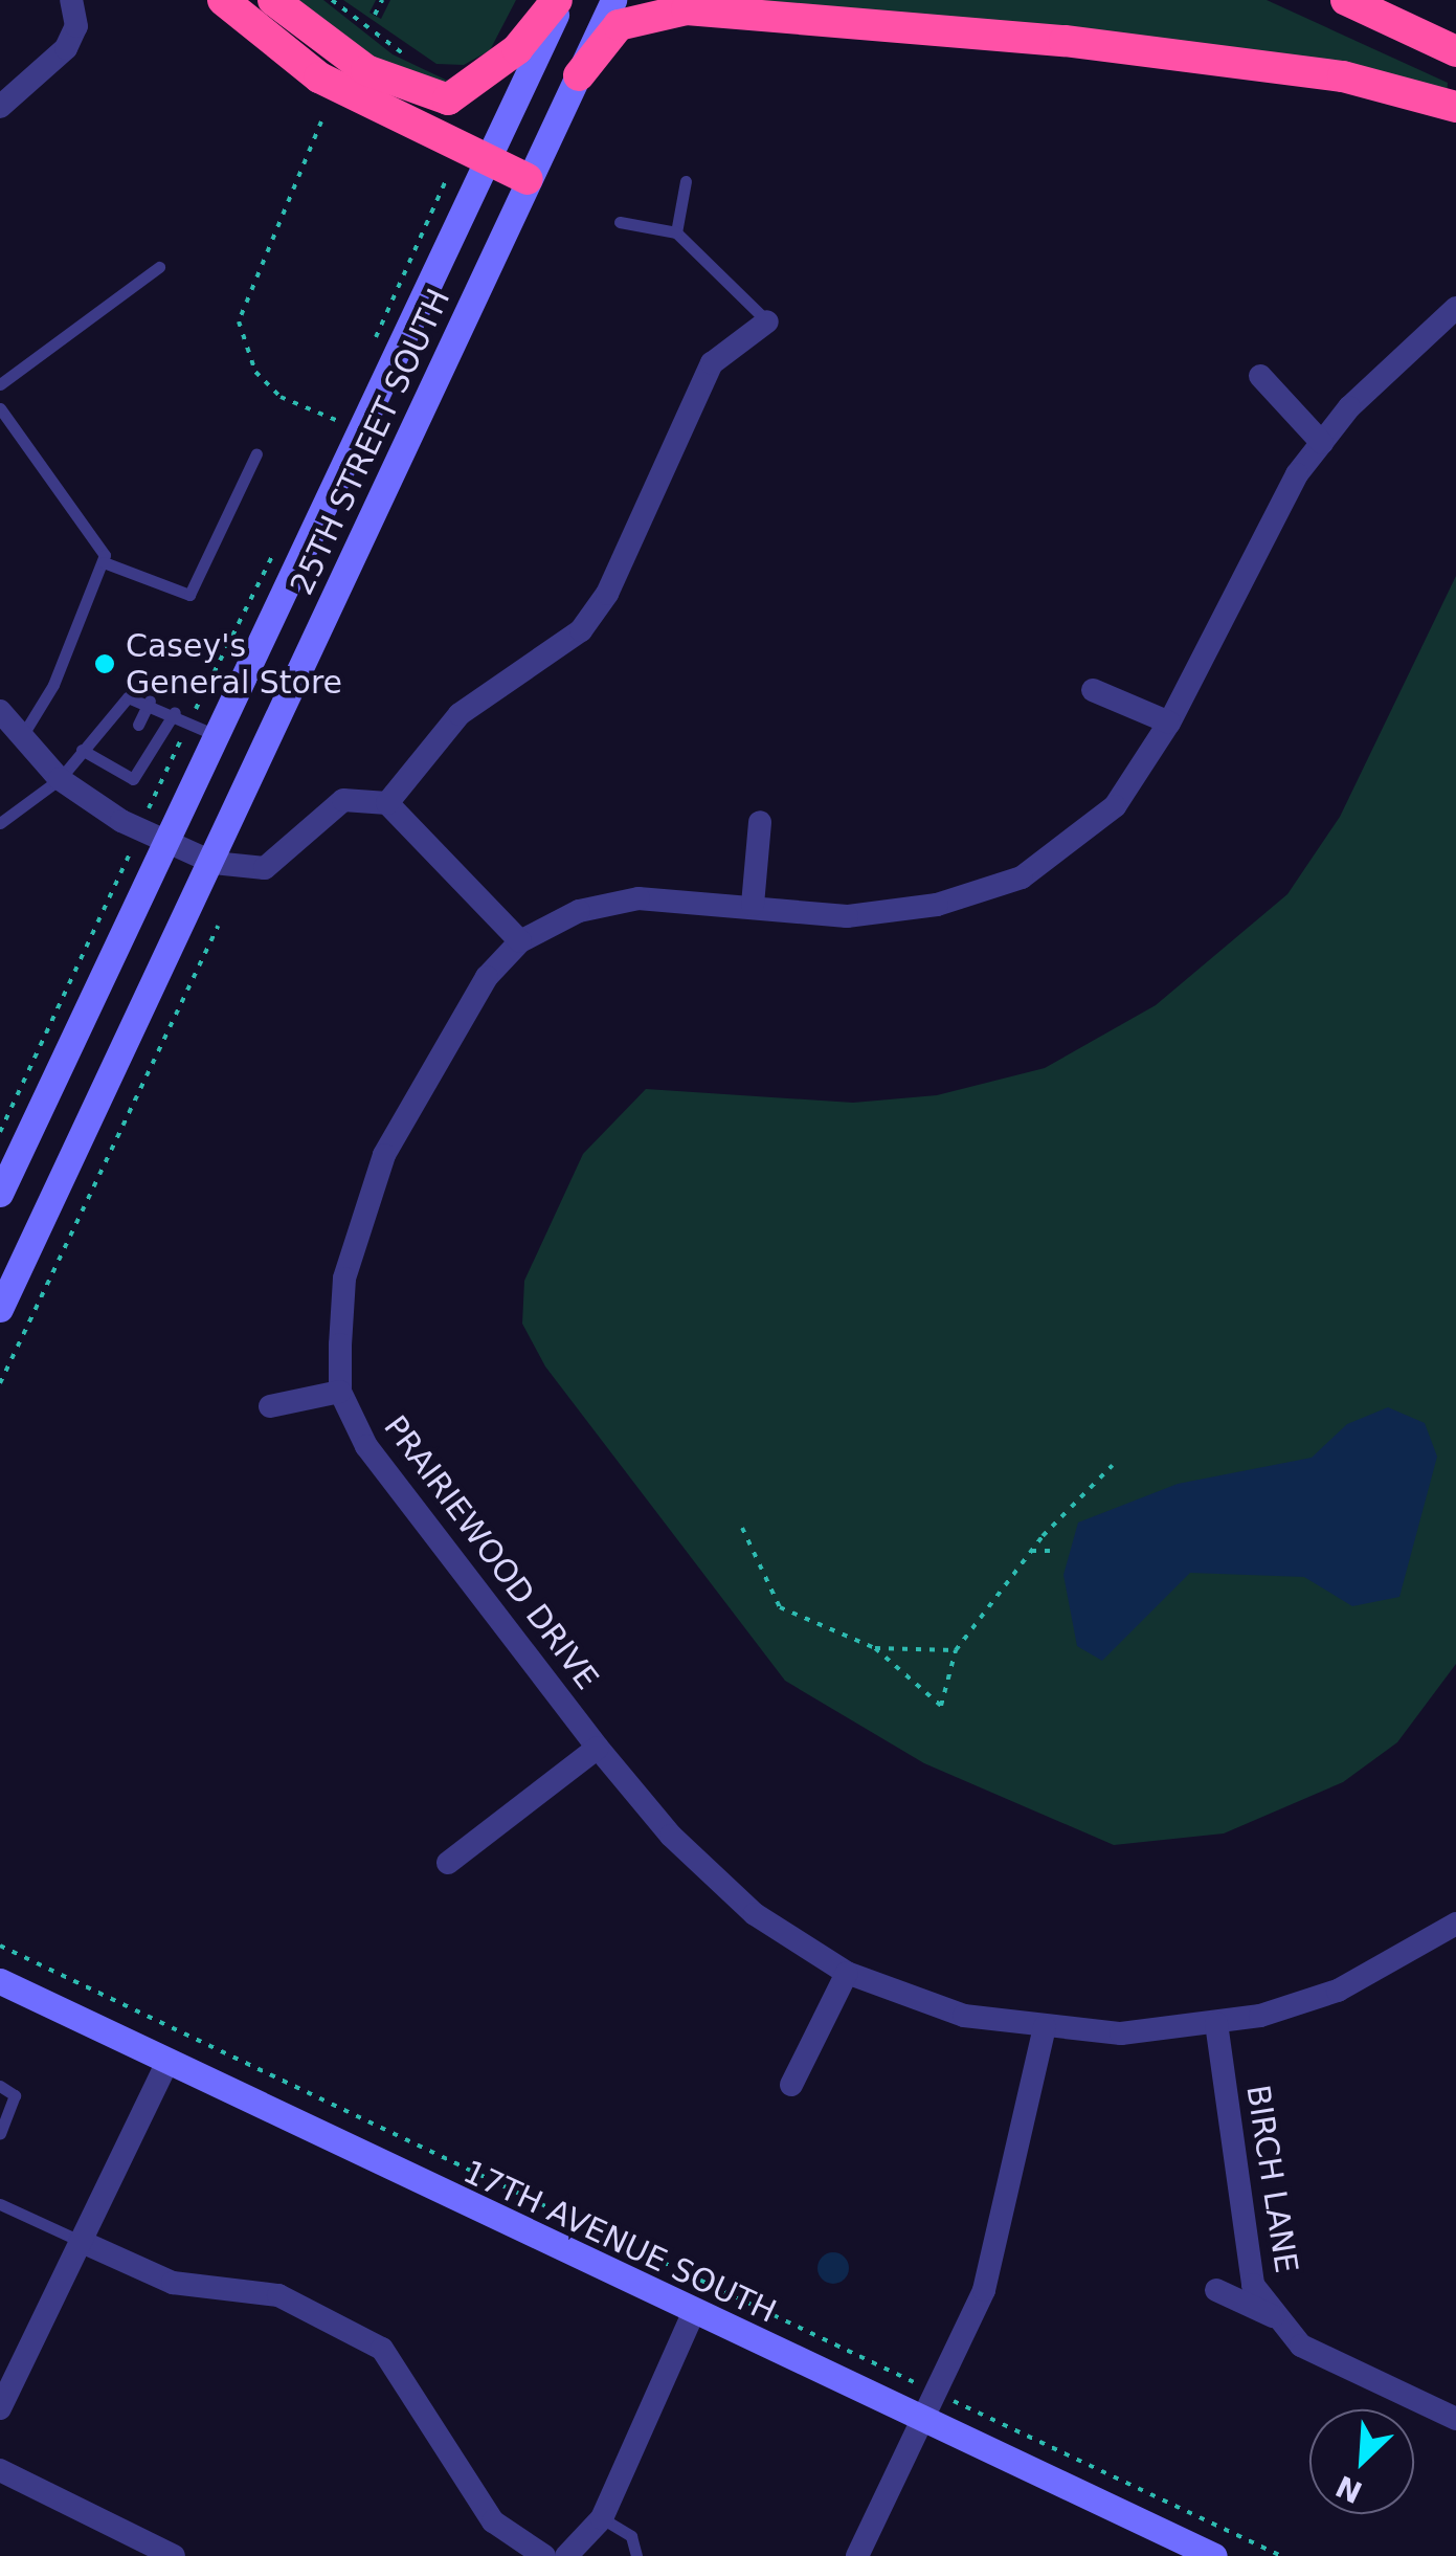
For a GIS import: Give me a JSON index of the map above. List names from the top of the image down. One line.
{"streets":{"main road":["25TH STREET SOUTH","17TH AVENUE SOUTH"],"street":["PRAIRIEWOOD DRIVE","BIRCH LANE"]},"crossings":[["PRAIRIEWOOD DRIVE","BIRCH LANE"]],"places":["Casey's General Store"],"north":"bottom left"}
